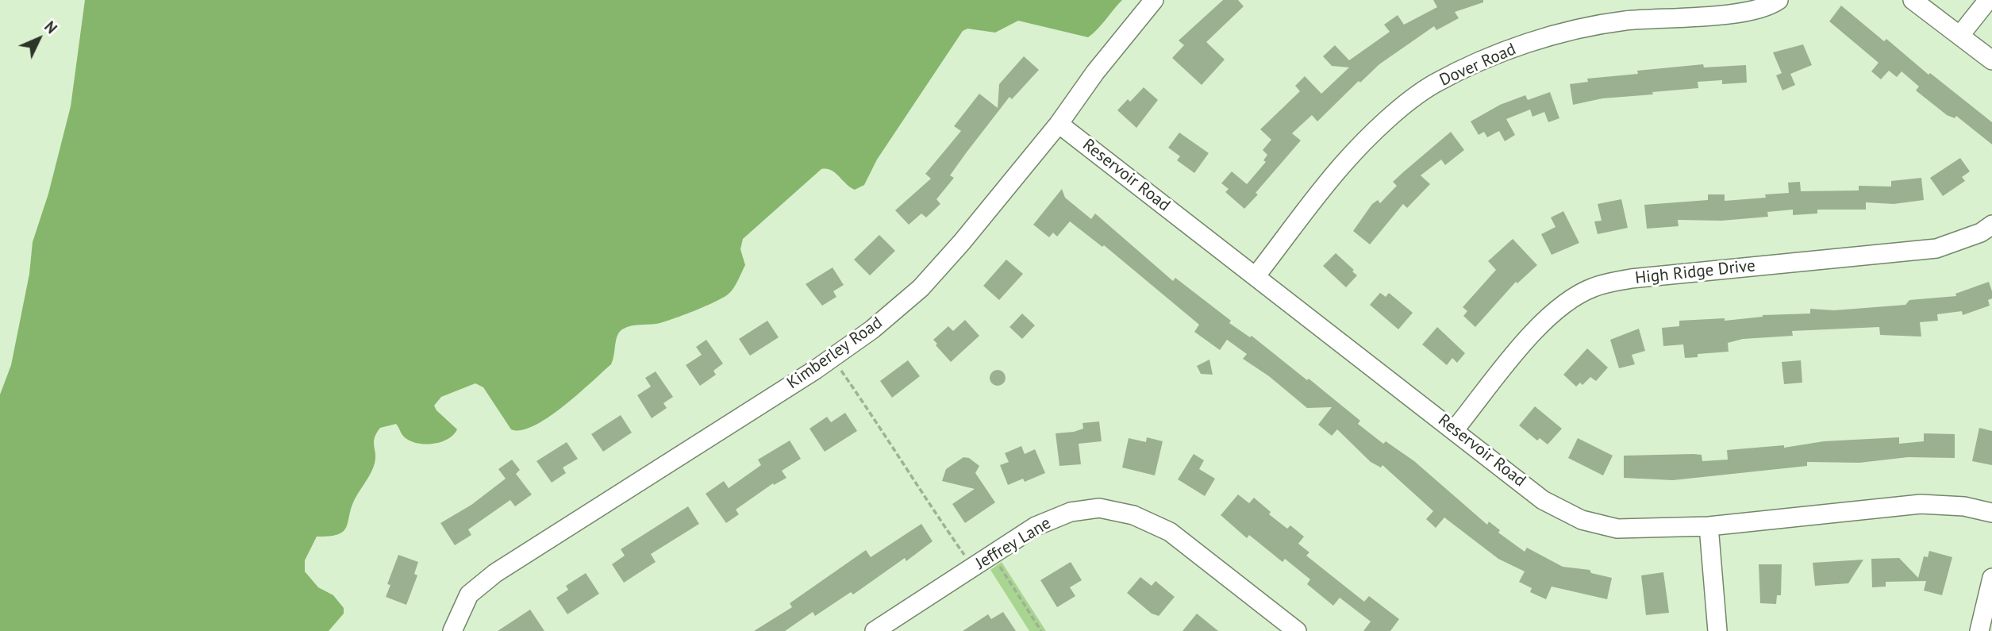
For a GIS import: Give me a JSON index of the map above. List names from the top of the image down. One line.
{"streets":{"street":["Dover Road","Reservoir Road","High Ridge Drive","Kimberley Road","Jeffrey Lane"]},"crossings":[["Dover Road","Reservoir Road"],["Reservoir Road","High Ridge Drive"],["Reservoir Road","Kimberley Road"]],"north":"top right"}
